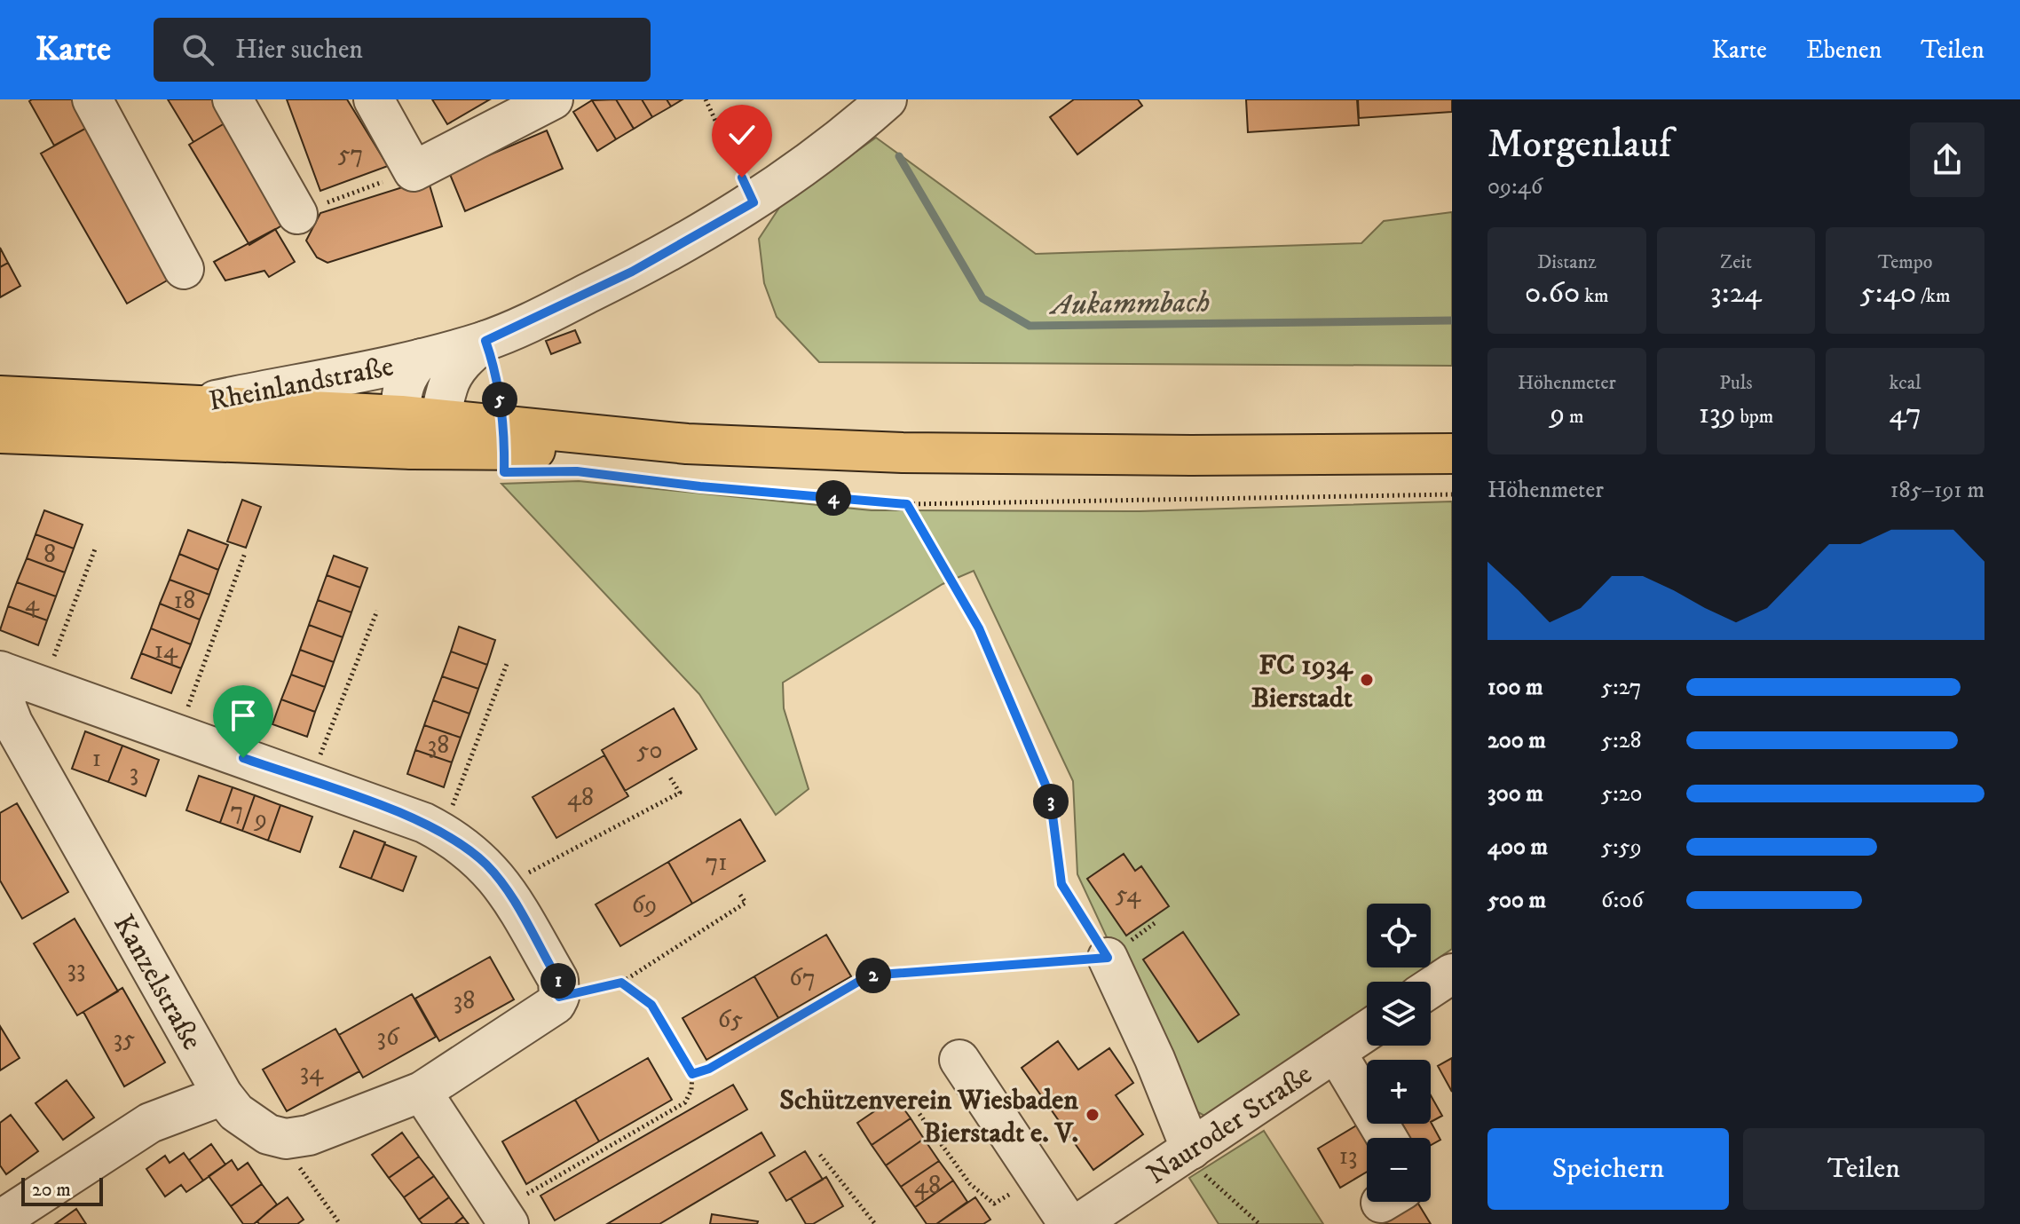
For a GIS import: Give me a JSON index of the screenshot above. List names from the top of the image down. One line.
{"streets":{"street":["Rheinlandstraße","Kanzelstraße","Nauroder Straße"]},"water":["Aukammbach"],"places":["FC 1934 Bierstadt","Schützenverein Wiesbaden Bierstadt e. V."],"house_numbers":["57","8","18","4","14","38","50","1","3","48","7","9","71","54","69","33","67","38","65","36","35","34","13","48"],"scale_bar":"20 m","page":{"header":"Karte","search":"Hier suchen","nav":["Karte","Ebenen","Teilen"],"heading":["Morgenlauf","09:46"],"stats":[["Distanz","0.60 km"],["Zeit","3:24"],["Tempo","5:40 /km"],["Höhenmeter","9 m"],["Puls","139 bpm"],["kcal","47"]],"pins":["5","4","3","2","1"],"chart":["Höhenmeter","185–191 m"],"list":[{"name":"100 m","note":"5:27"},{"name":"200 m","note":"5:28"},{"name":"300 m","note":"5:20"},{"name":"400 m","note":"5:59"},{"name":"500 m","note":"6:06"}],"map_buttons":["+","−"],"buttons":["Speichern","Teilen"],"scale":"20 m"}}
